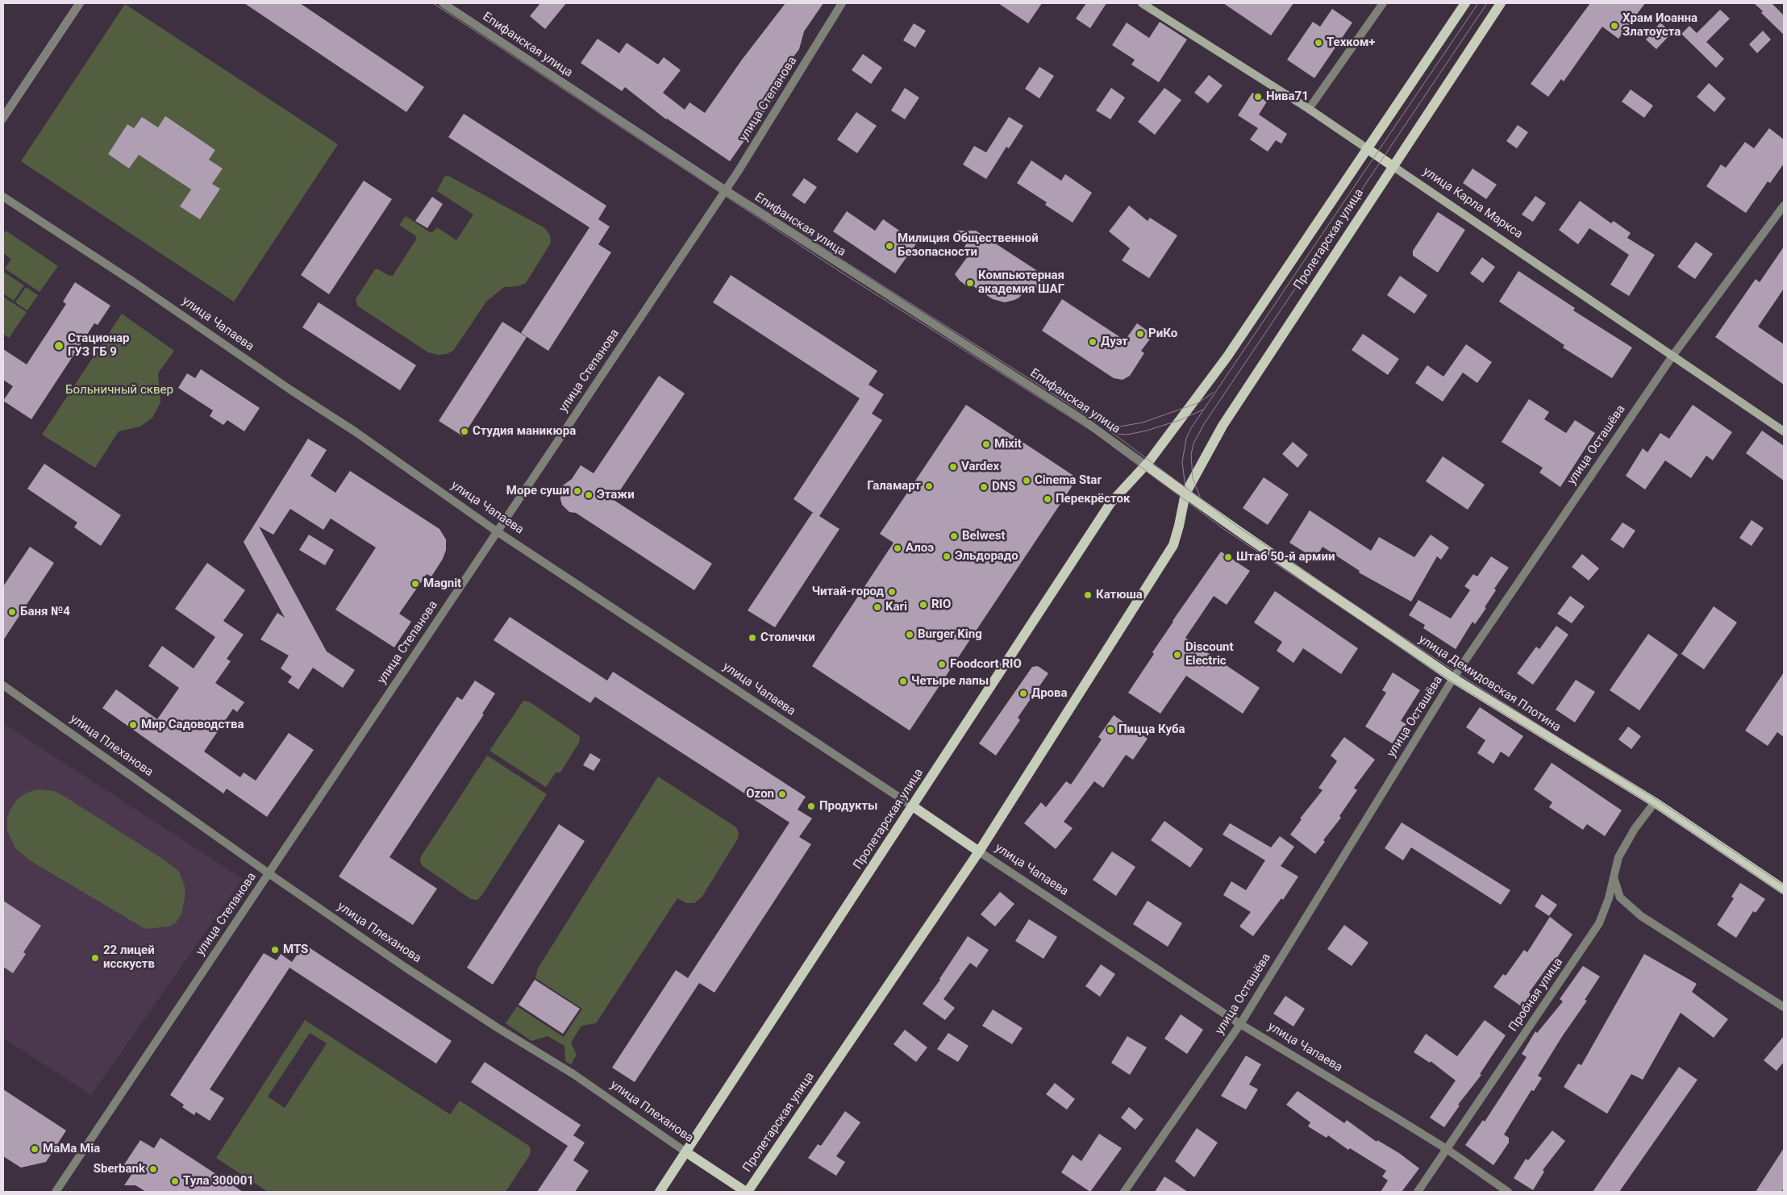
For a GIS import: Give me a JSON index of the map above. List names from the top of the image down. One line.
{"streets":{"main road":["улица Карла Маркса","Пролетарская улица","улица Чапаева","улица Демидовская Плотина","улица Плеханова"],"street":["Епифанская улица","улица Степанова","улица Осташёва","Пробная улица"]},"crossings":[["Епифанская улица","улица Степанова"],["Епифанская улица","Пролетарская улица"],["улица Степанова","улица Чапаева"],["улица Степанова","улица Плеханова"],["улица Карла Маркса","Пролетарская улица"],["улица Карла Маркса","улица Осташёва"],["Пролетарская улица","улица Чапаева"],["Пролетарская улица","улица Демидовская Плотина"],["Пролетарская улица","улица Плеханова"],["улица Чапаева","улица Осташёва"],["улица Чапаева","Пробная улица"],["улица Осташёва","улица Демидовская Плотина"],["улица Демидовская Плотина","Пробная улица"]],"parks":["Больничный сквер"],"places":["Храм Иоанна Златоуста","Техком+","Нива71","Милиция Общественной Безопасности","Компьютерная академия ШАГ","РиКо","Дуэт","Стационар ГУЗ ГБ 9","Студия маникюра","Mixit","Vardex","Cinema Star","Галамарт","DNS","Море суши","Этажи","Перекрёсток","Belwest","Алоэ","Эльдорадо","Штаб 50-й армии","Magnit","Читай-город","Катюша","RIO","Kari","Баня №4","Burger King","Столички","Discount Electric","Foodcort RIO","Четыре лапы","Дрова","Мир Садоводства","Пицца Куба","Ozon","Продукты","MTS","22 лицей исскуств","MaMa Mia","Sberbank","Тула 300001"]}
